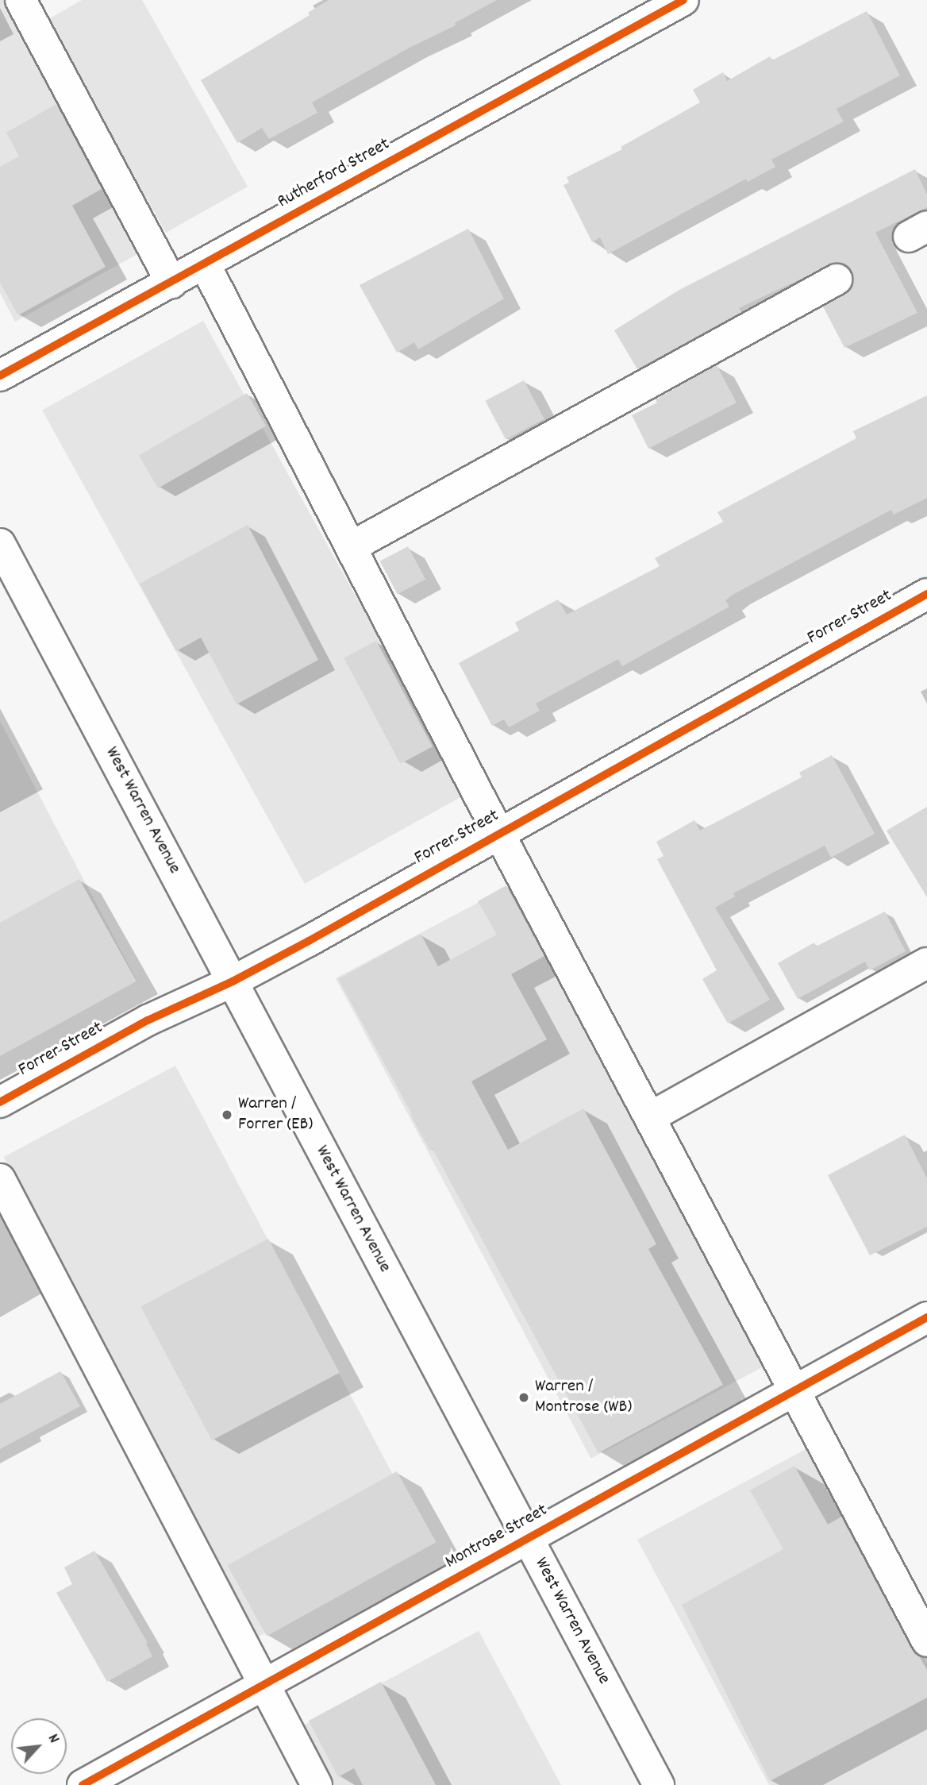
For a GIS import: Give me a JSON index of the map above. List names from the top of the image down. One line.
{"streets":{"street":["Rutherford Street","Forrer Street","West Warren Avenue","Montrose Street"]},"crossings":[["Forrer Street","West Warren Avenue"],["West Warren Avenue","Montrose Street"]],"places":["Warren / Forrer (EB)","Warren / Montrose (WB)"],"north":"top right"}
